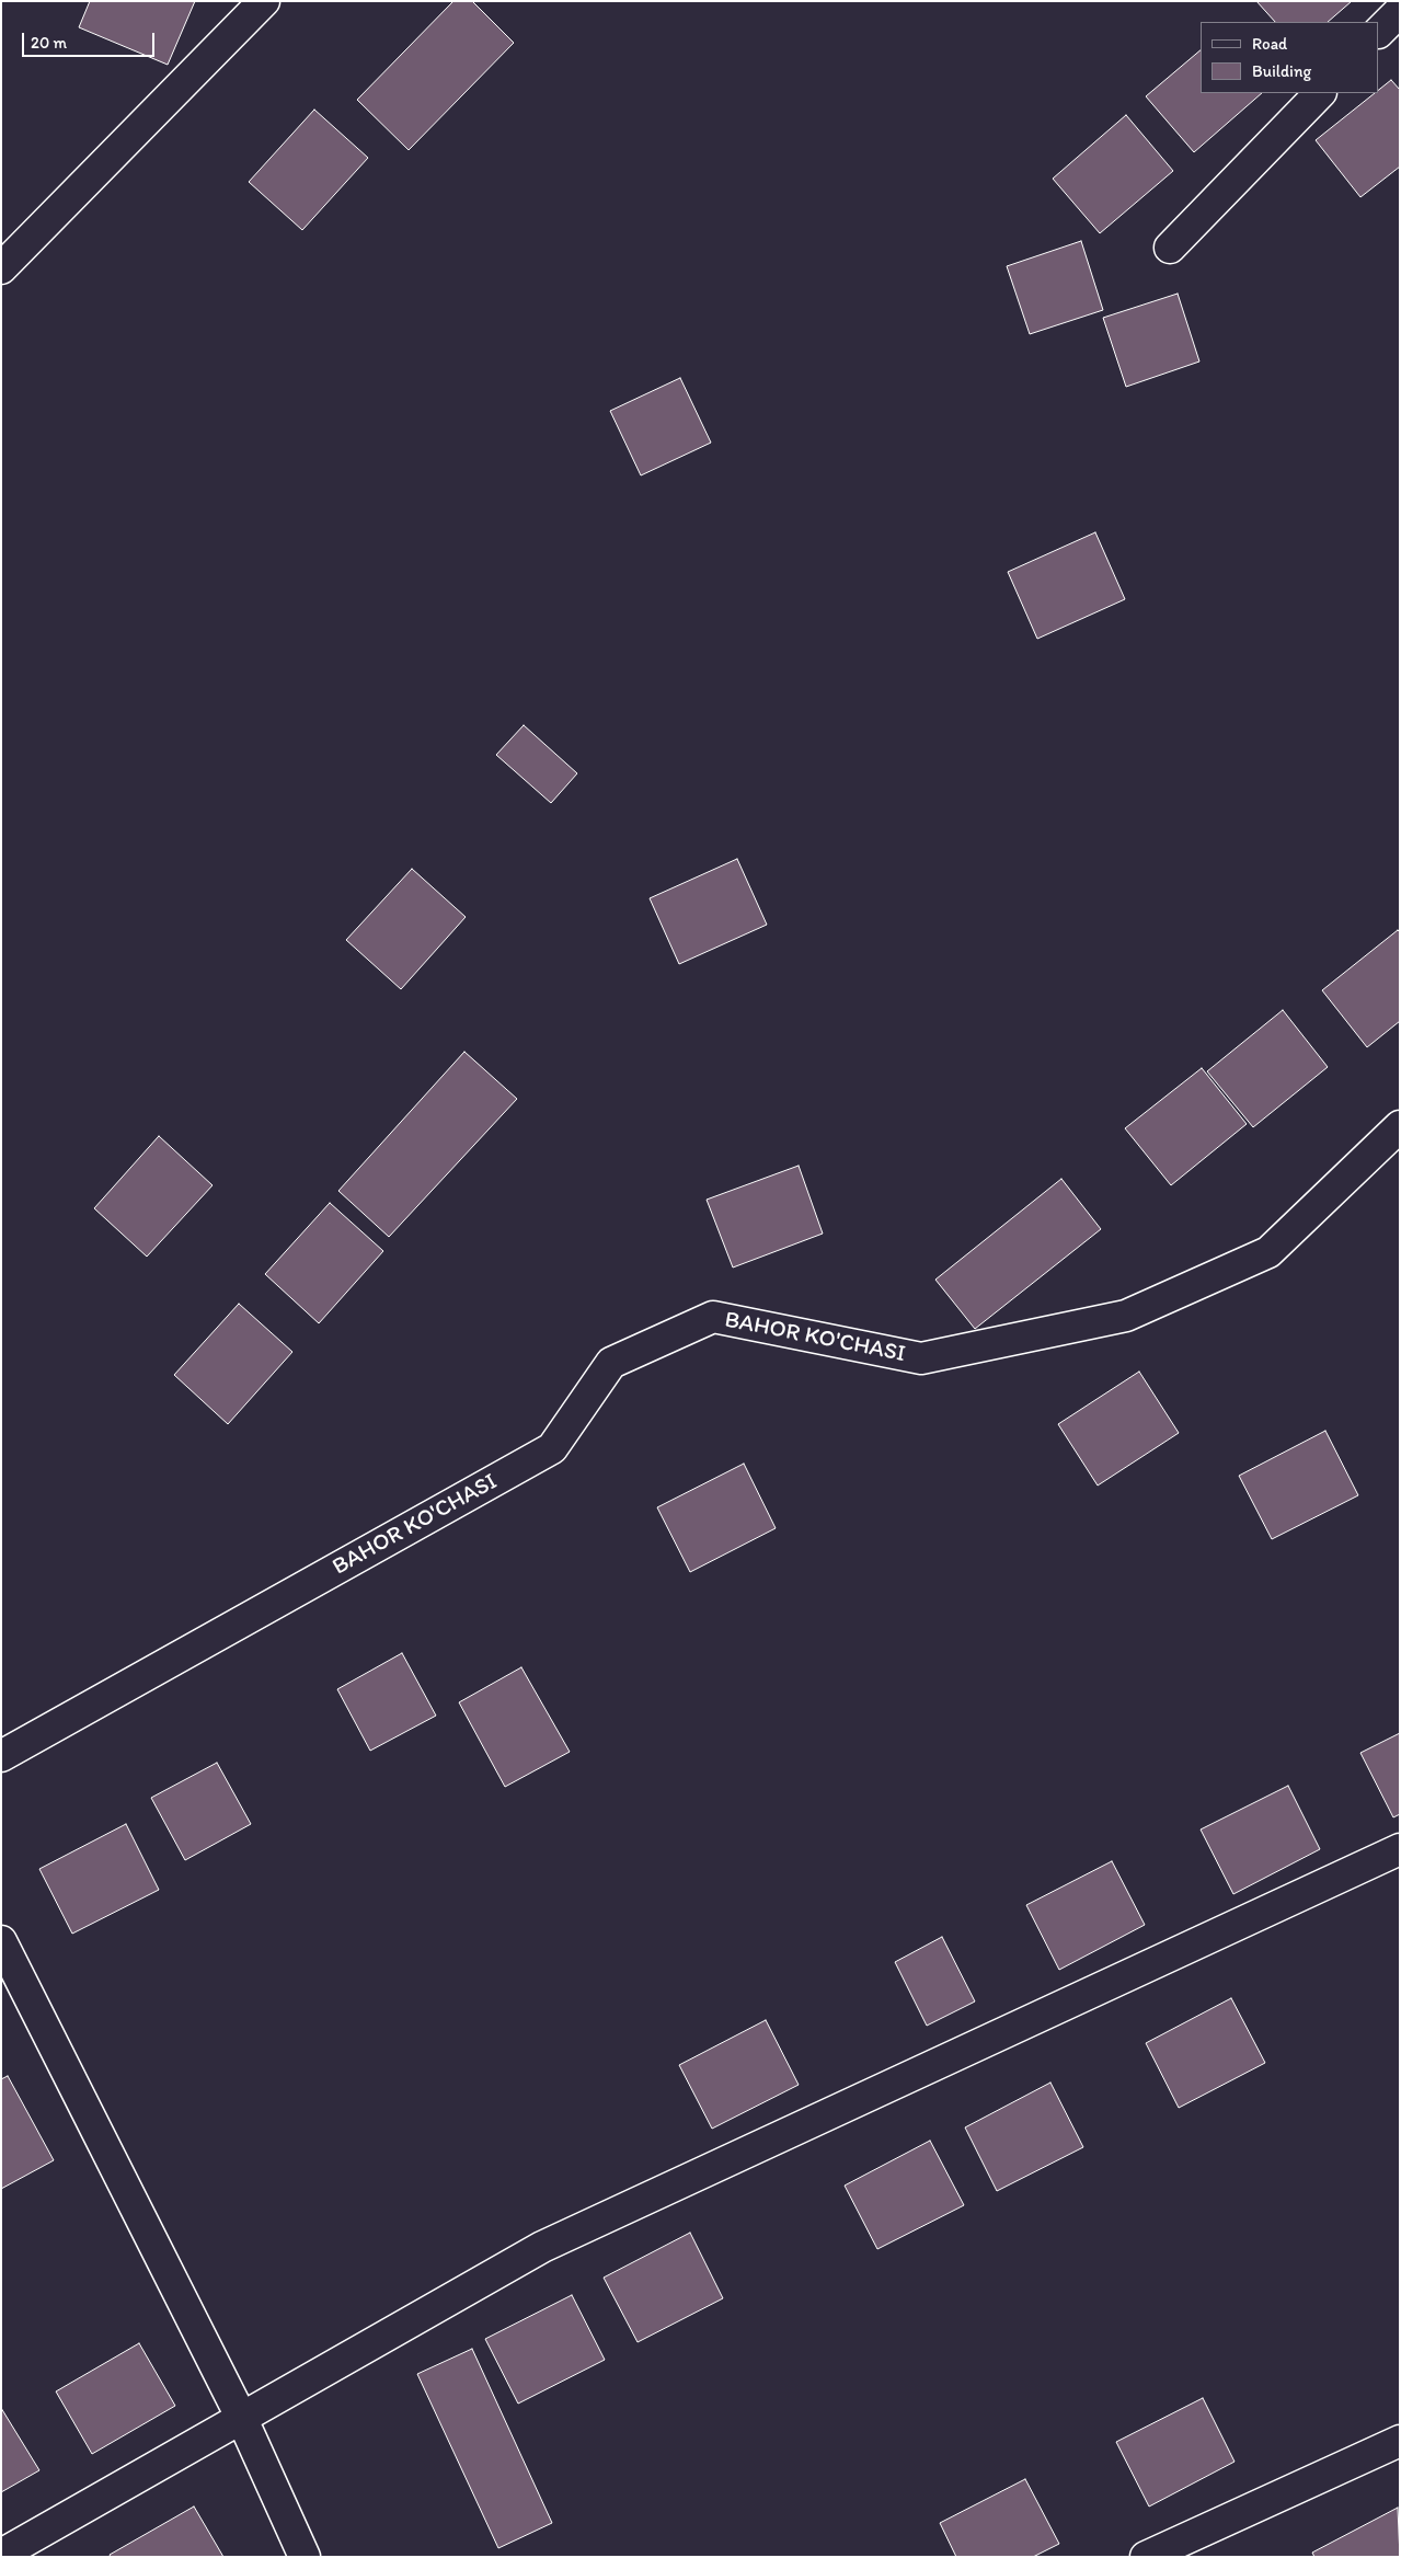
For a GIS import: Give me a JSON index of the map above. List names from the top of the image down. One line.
{"streets":{"street":["BAHOR KO'CHASI"]},"legend":["Road","Building"],"scale_bar":"20 m"}
